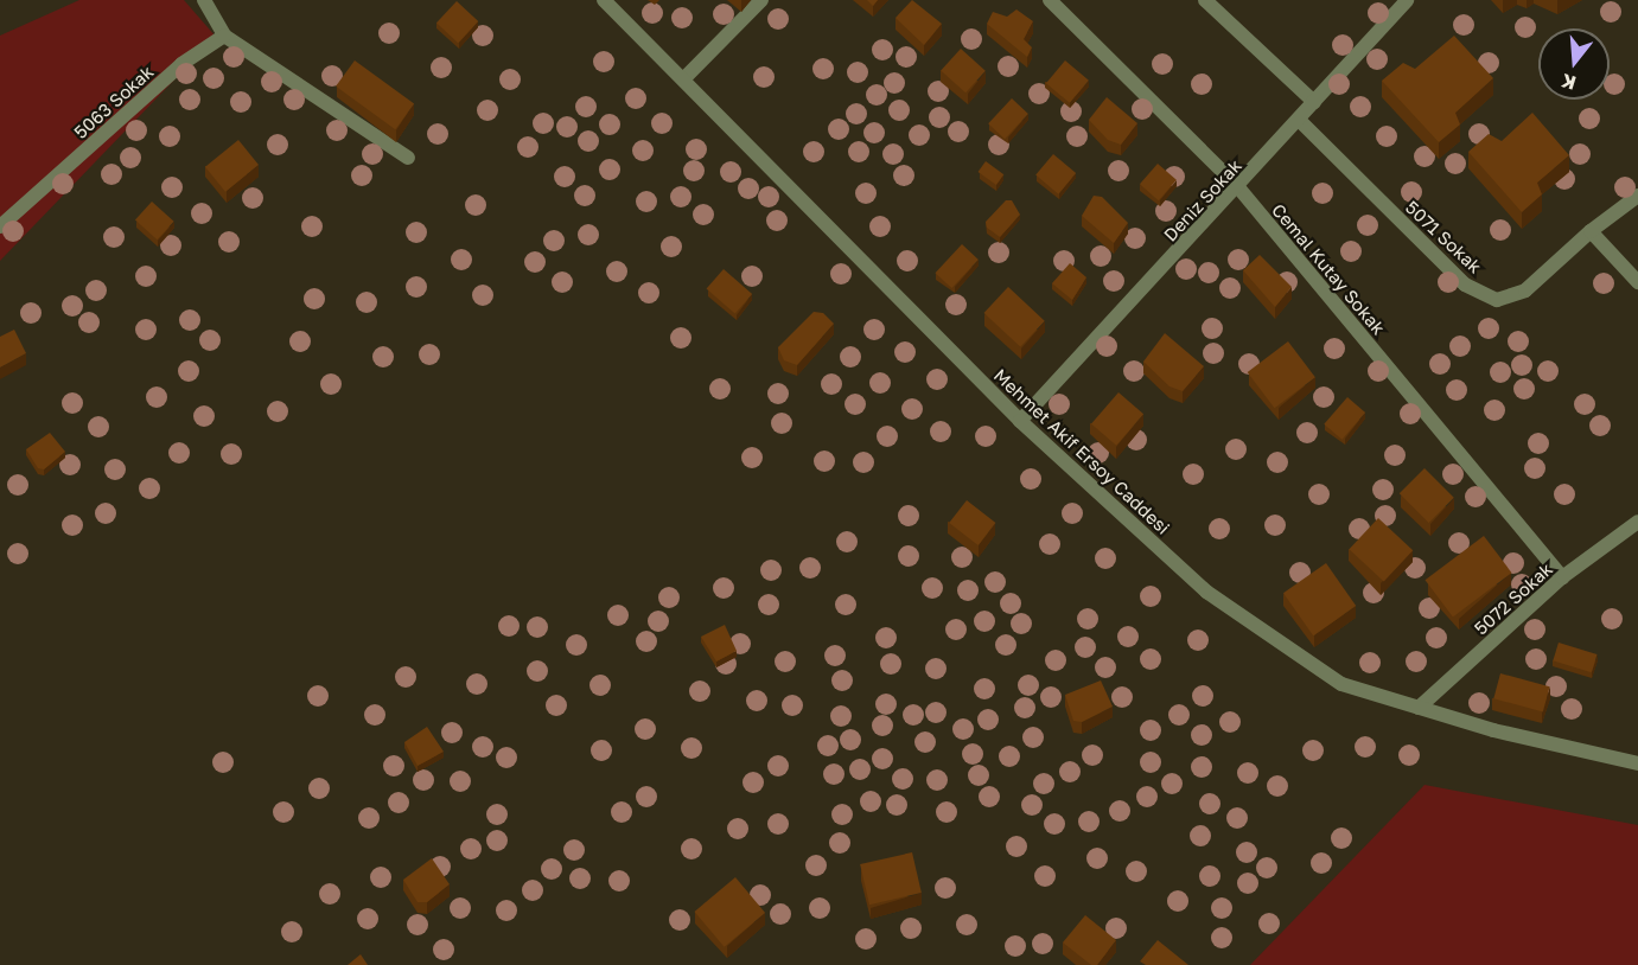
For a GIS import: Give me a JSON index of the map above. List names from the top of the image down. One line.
{"streets":{"street":["5063 Sokak","Deniz Sokak","5071 Sokak","Cemal Kutay Sokak","Mehmet Akif Ersoy Caddesi","5072 Sokak"]},"crossings":[["Deniz Sokak","5071 Sokak"],["Deniz Sokak","Cemal Kutay Sokak"],["Deniz Sokak","Mehmet Akif Ersoy Caddesi"],["Cemal Kutay Sokak","5072 Sokak"],["Mehmet Akif Ersoy Caddesi","5072 Sokak"]],"north":"bottom"}
